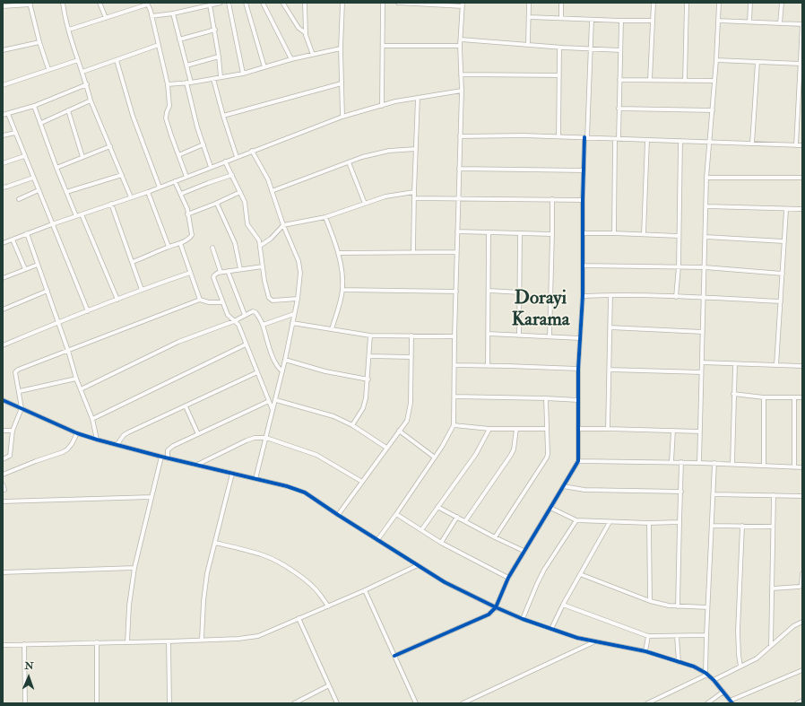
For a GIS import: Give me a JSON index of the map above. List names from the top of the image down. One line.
{"districts":["Dorayi Karama"],"north":"top"}
